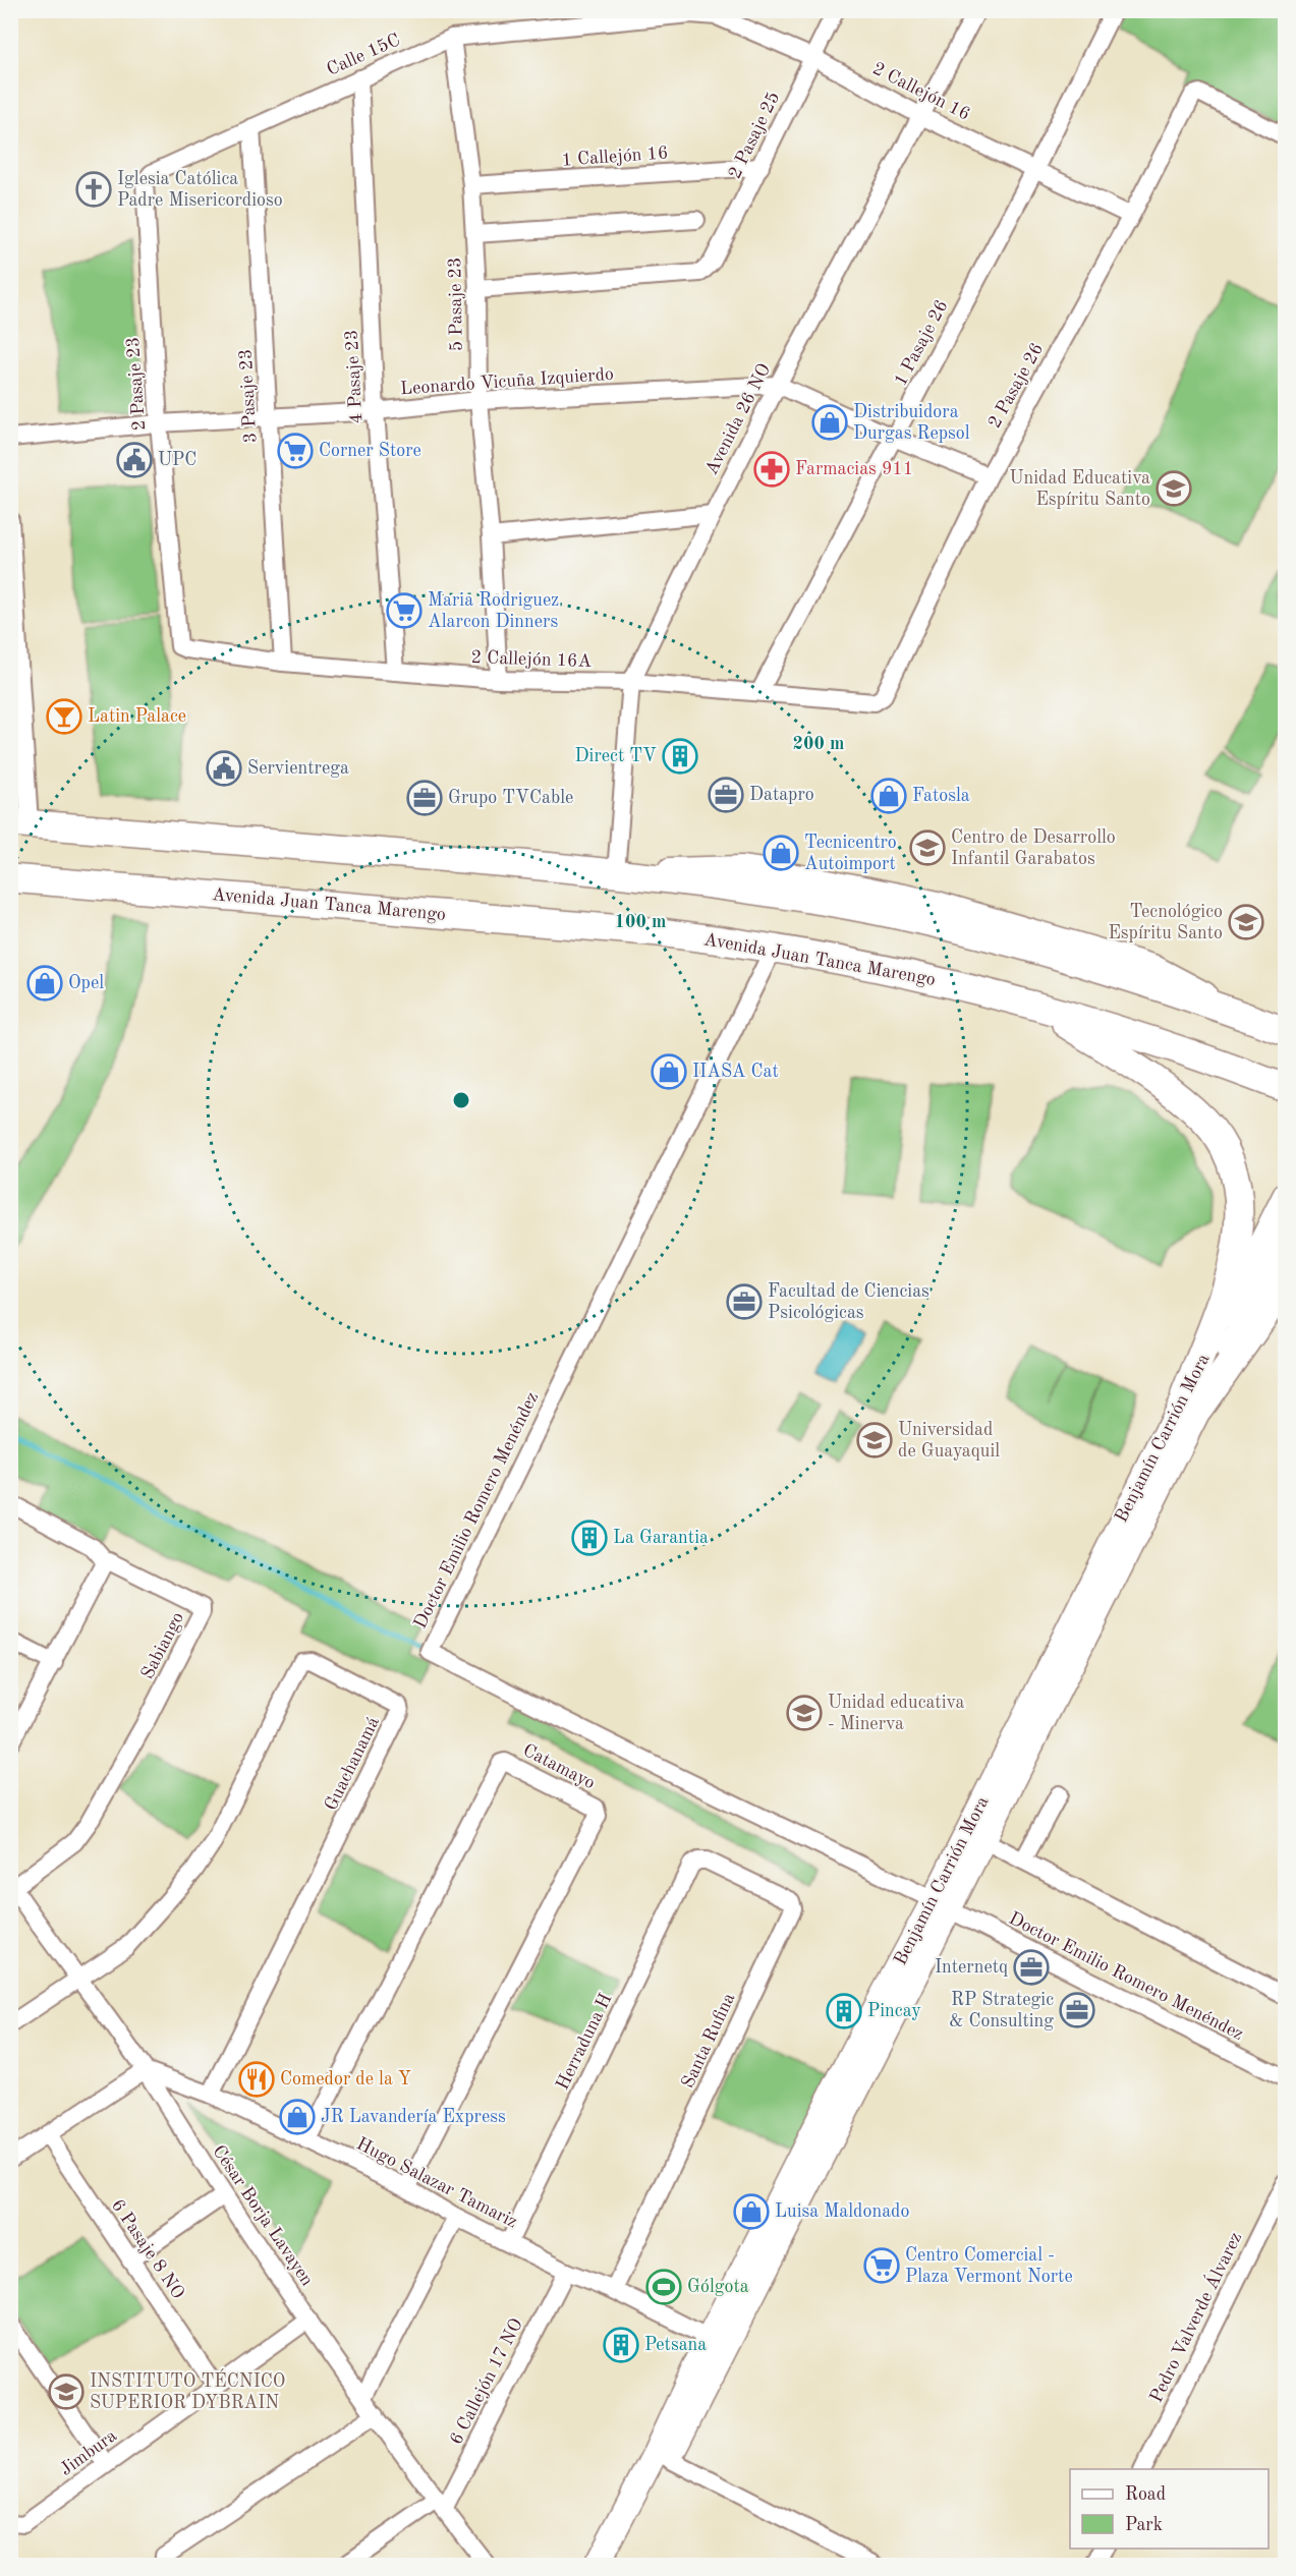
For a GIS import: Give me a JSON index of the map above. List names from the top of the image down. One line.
{"streets":{"main road":["Avenida Juan Tanca Marengo","Benjamín Carrión Mora"],"street":["Calle 15C","2 Callejón 16","2 Pasaje 25","1 Callejón 16","5 Pasaje 23","1 Pasaje 26","4 Pasaje 23","Leonardo Vicuña Izquierdo","2 Pasaje 23","2 Pasaje 26","3 Pasaje 23","Avenida 26 NO","2 Callejón 16A","Doctor Emilio Romero Menéndez","Sabiango","Guachanamá","Catamayo","Santa Rufina","Herraduna H","Hugo Salazar Tamariz","César Borja Lavayen","6 Pasaje 8 NO","Pedro Valverde Álvarez","6 Callejón 17 NO","Jimbura"]},"crossings":[["Calle 15C","2 Callejón 16"],["Calle 15C","5 Pasaje 23"],["Calle 15C","4 Pasaje 23"],["Calle 15C","2 Pasaje 23"],["Calle 15C","3 Pasaje 23"],["2 Callejón 16","2 Pasaje 25"],["2 Callejón 16","1 Pasaje 26"],["2 Callejón 16","2 Pasaje 26"],["2 Callejón 16","Avenida 26 NO"],["2 Pasaje 25","1 Callejón 16"],["2 Pasaje 25","5 Pasaje 23"],["1 Callejón 16","5 Pasaje 23"],["5 Pasaje 23","Leonardo Vicuña Izquierdo"],["5 Pasaje 23","2 Callejón 16A"],["1 Pasaje 26","Leonardo Vicuña Izquierdo"],["1 Pasaje 26","2 Callejón 16A"],["4 Pasaje 23","Leonardo Vicuña Izquierdo"],["4 Pasaje 23","2 Callejón 16A"],["Leonardo Vicuña Izquierdo","2 Pasaje 23"],["Leonardo Vicuña Izquierdo","2 Pasaje 26"],["Leonardo Vicuña Izquierdo","3 Pasaje 23"],["Leonardo Vicuña Izquierdo","Avenida 26 NO"],["2 Pasaje 23","2 Callejón 16A"],["2 Pasaje 26","2 Callejón 16A"],["3 Pasaje 23","2 Callejón 16A"],["Avenida 26 NO","2 Callejón 16A"],["Avenida Juan Tanca Marengo","Doctor Emilio Romero Menéndez"],["Benjamín Carrión Mora","Doctor Emilio Romero Menéndez"],["Benjamín Carrión Mora","Hugo Salazar Tamariz"],["Sabiango","César Borja Lavayen"],["Guachanamá","Hugo Salazar Tamariz"],["Guachanamá","César Borja Lavayen"],["Catamayo","Hugo Salazar Tamariz"],["Santa Rufina","Herraduna H"],["Santa Rufina","Hugo Salazar Tamariz"],["Herraduna H","Hugo Salazar Tamariz"],["Hugo Salazar Tamariz","César Borja Lavayen"],["Hugo Salazar Tamariz","6 Callejón 17 NO"],["César Borja Lavayen","6 Callejón 17 NO"],["César Borja Lavayen","Jimbura"],["6 Pasaje 8 NO","Jimbura"]],"places":{"church":["Iglesia Católica Padre Misericordioso"],"shop":["Distribuidora Durgas Repsol","Fatosla","Tecnicentro Autoimport","Opel","IIASA Cat","JR Lavandería Express","Luisa Maldonado"],"supermarket":["Corner Store","Maria Rodriguez Alarcon Dinners","Centro Comercial - Plaza Vermont Norte"],"public building":["UPC","Servientrega"],"pharmacy":["Farmacias 911"],"school or university":["Unidad Educativa Espíritu Santo","Centro de Desarrollo Infantil Garabatos","Tecnológico Espíritu Santo","Universidad de Guayaquil","Unidad educativa - Minerva","INSTITUTO TÉCNICO SUPERIOR DYBRAIN"],"bar":["Latin Palace"],"building":["Direct TV","La Garantia","Pincay","Petsana"],"office":["Datapro","Grupo TVCable","Facultad de Ciencias Psicológicas","Internetq","RP Strategic & Consulting"],"restaurant":["Comedor de la Y"],"sports":["Gólgota"]},"legend":["Road","Park"],"rings":["200 m","100 m"]}
